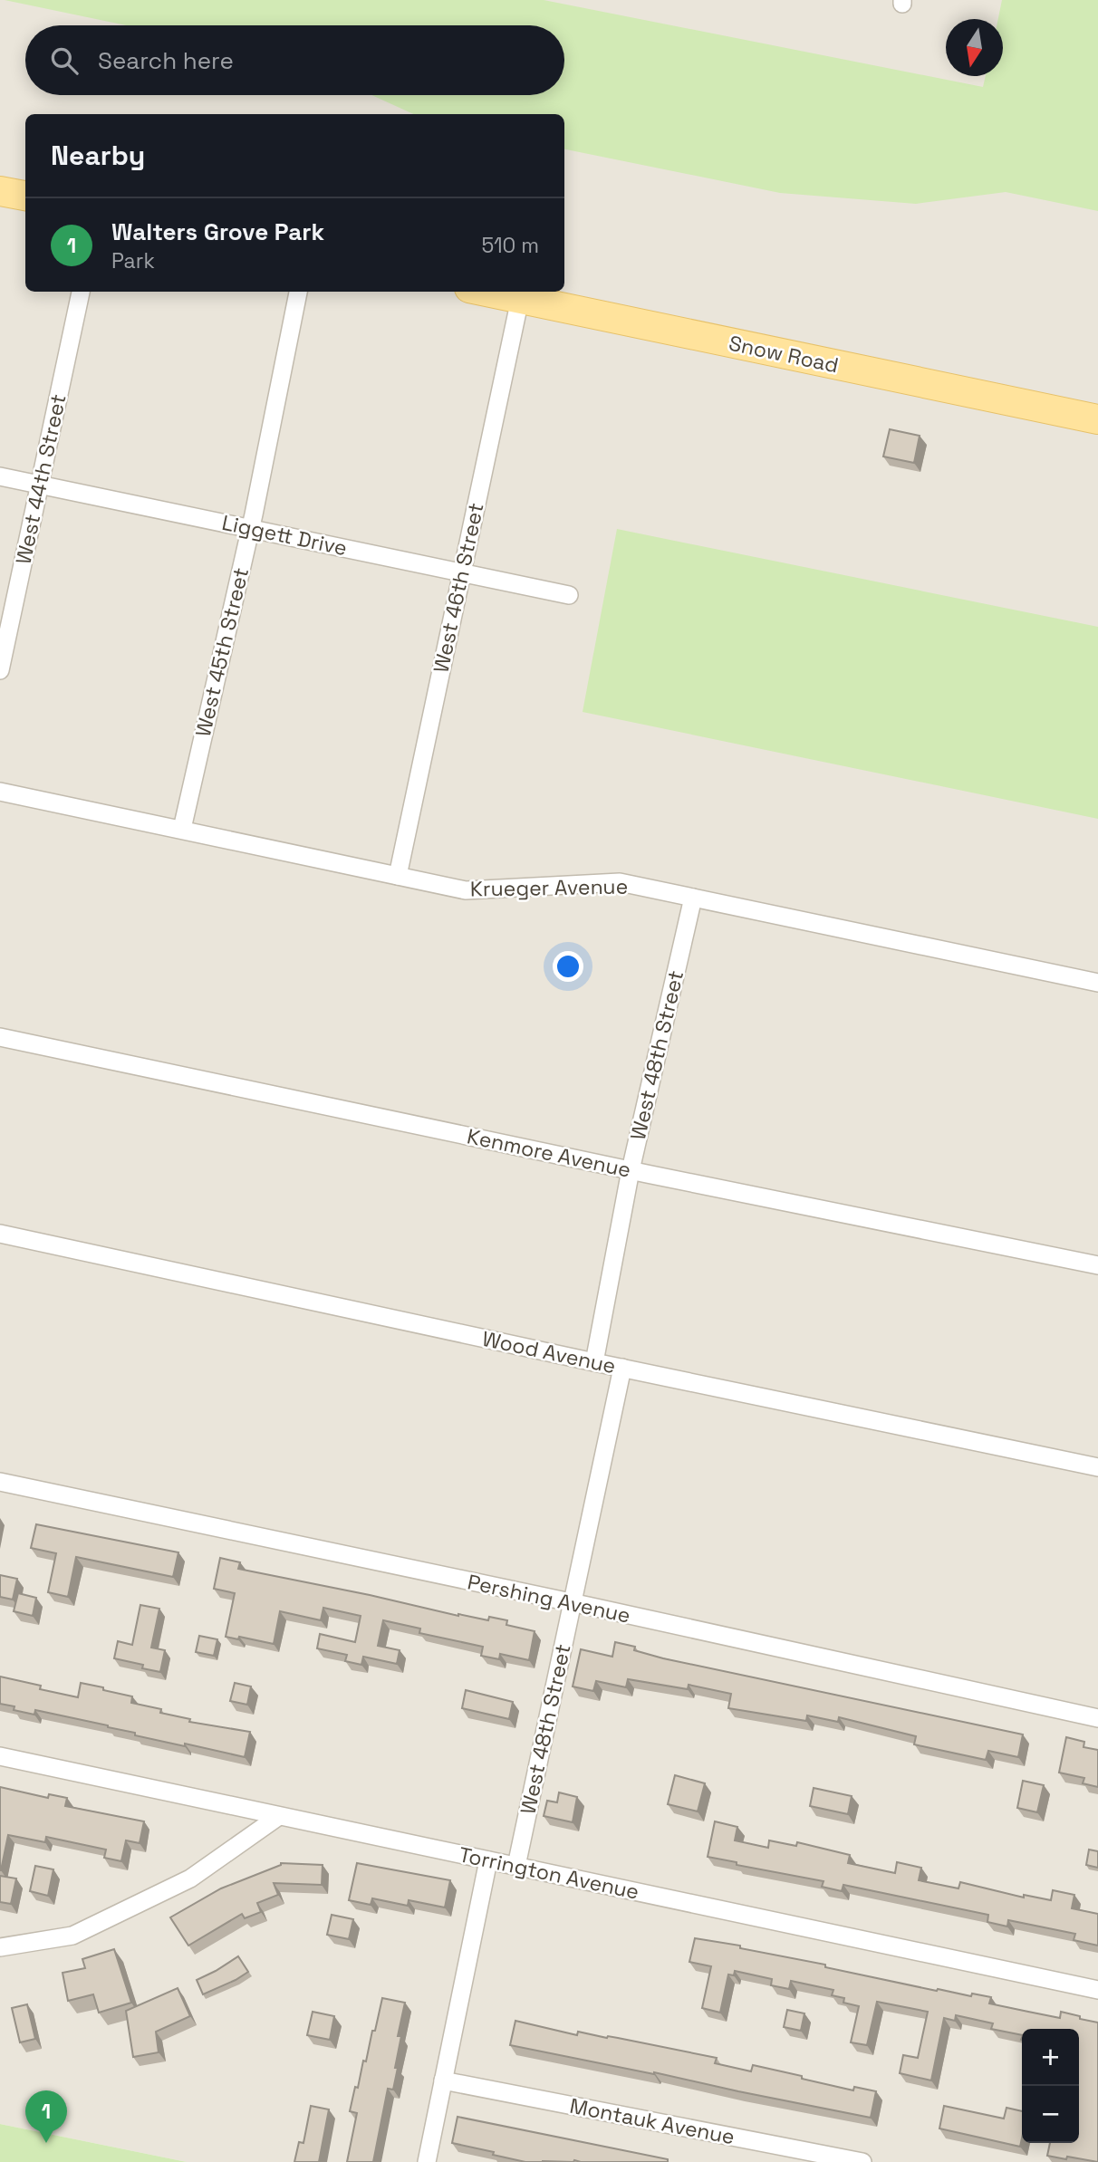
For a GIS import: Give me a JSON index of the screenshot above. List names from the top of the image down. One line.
{"streets":{"main road":["Snow Road"],"street":["West 44th Street","Liggett Drive","West 46th Street","West 45th Street","Krueger Avenue","West 48th Street","Kenmore Avenue","Wood Avenue","Pershing Avenue","Torrington Avenue","Montauk Avenue"]},"crossings":[["Snow Road","West 46th Street"],["West 44th Street","Liggett Drive"],["Liggett Drive","West 46th Street"],["Liggett Drive","West 45th Street"],["West 46th Street","Krueger Avenue"],["West 45th Street","Krueger Avenue"],["Krueger Avenue","West 48th Street"],["West 48th Street","Kenmore Avenue"],["West 48th Street","Wood Avenue"],["West 48th Street","Pershing Avenue"],["West 48th Street","Torrington Avenue"]],"north":"bottom","page":{"search":"Search here","heading":"Nearby","list":[{"mark":"1","name":"Walters Grove Park","note":"Park","value":"510 m"}],"map_buttons":["+","−"],"pins":"1"}}
